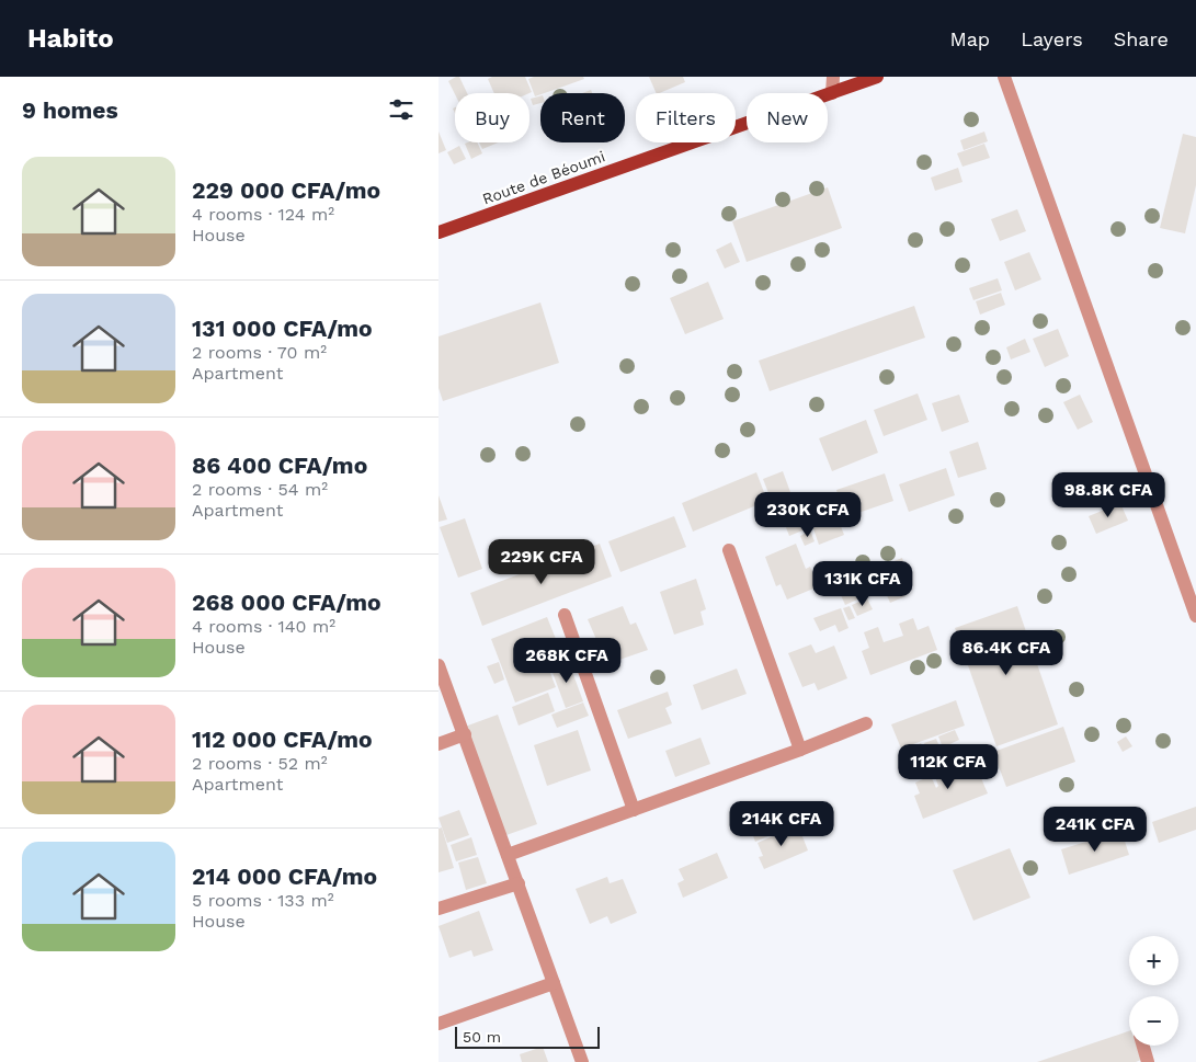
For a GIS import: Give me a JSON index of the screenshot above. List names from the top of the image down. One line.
{"streets":{"main road":["Route de Béoumi"]},"scale_bar":"50 m","page":{"header":"Habito","nav":["Map","Layers","Share"],"heading":"9 homes","chip":["Buy","Rent","Filters","New"],"list":[{"name":"229 000 CFA/mo","note":"4 rooms · 124 m² · House"},{"name":"131 000 CFA/mo","note":"2 rooms · 70 m² · Apartment"},{"name":"86 400 CFA/mo","note":"2 rooms · 54 m² · Apartment"},{"name":"268 000 CFA/mo","note":"4 rooms · 140 m² · House"},{"name":"112 000 CFA/mo","note":"2 rooms · 52 m² · Apartment"},{"name":"214 000 CFA/mo","note":"5 rooms · 133 m² · House"}],"price":["98.8K CFA","230K CFA","229K CFA","131K CFA","86.4K CFA","268K CFA","112K CFA","214K CFA","241K CFA"],"map_buttons":["+","−"],"scale":"50 m"}}
